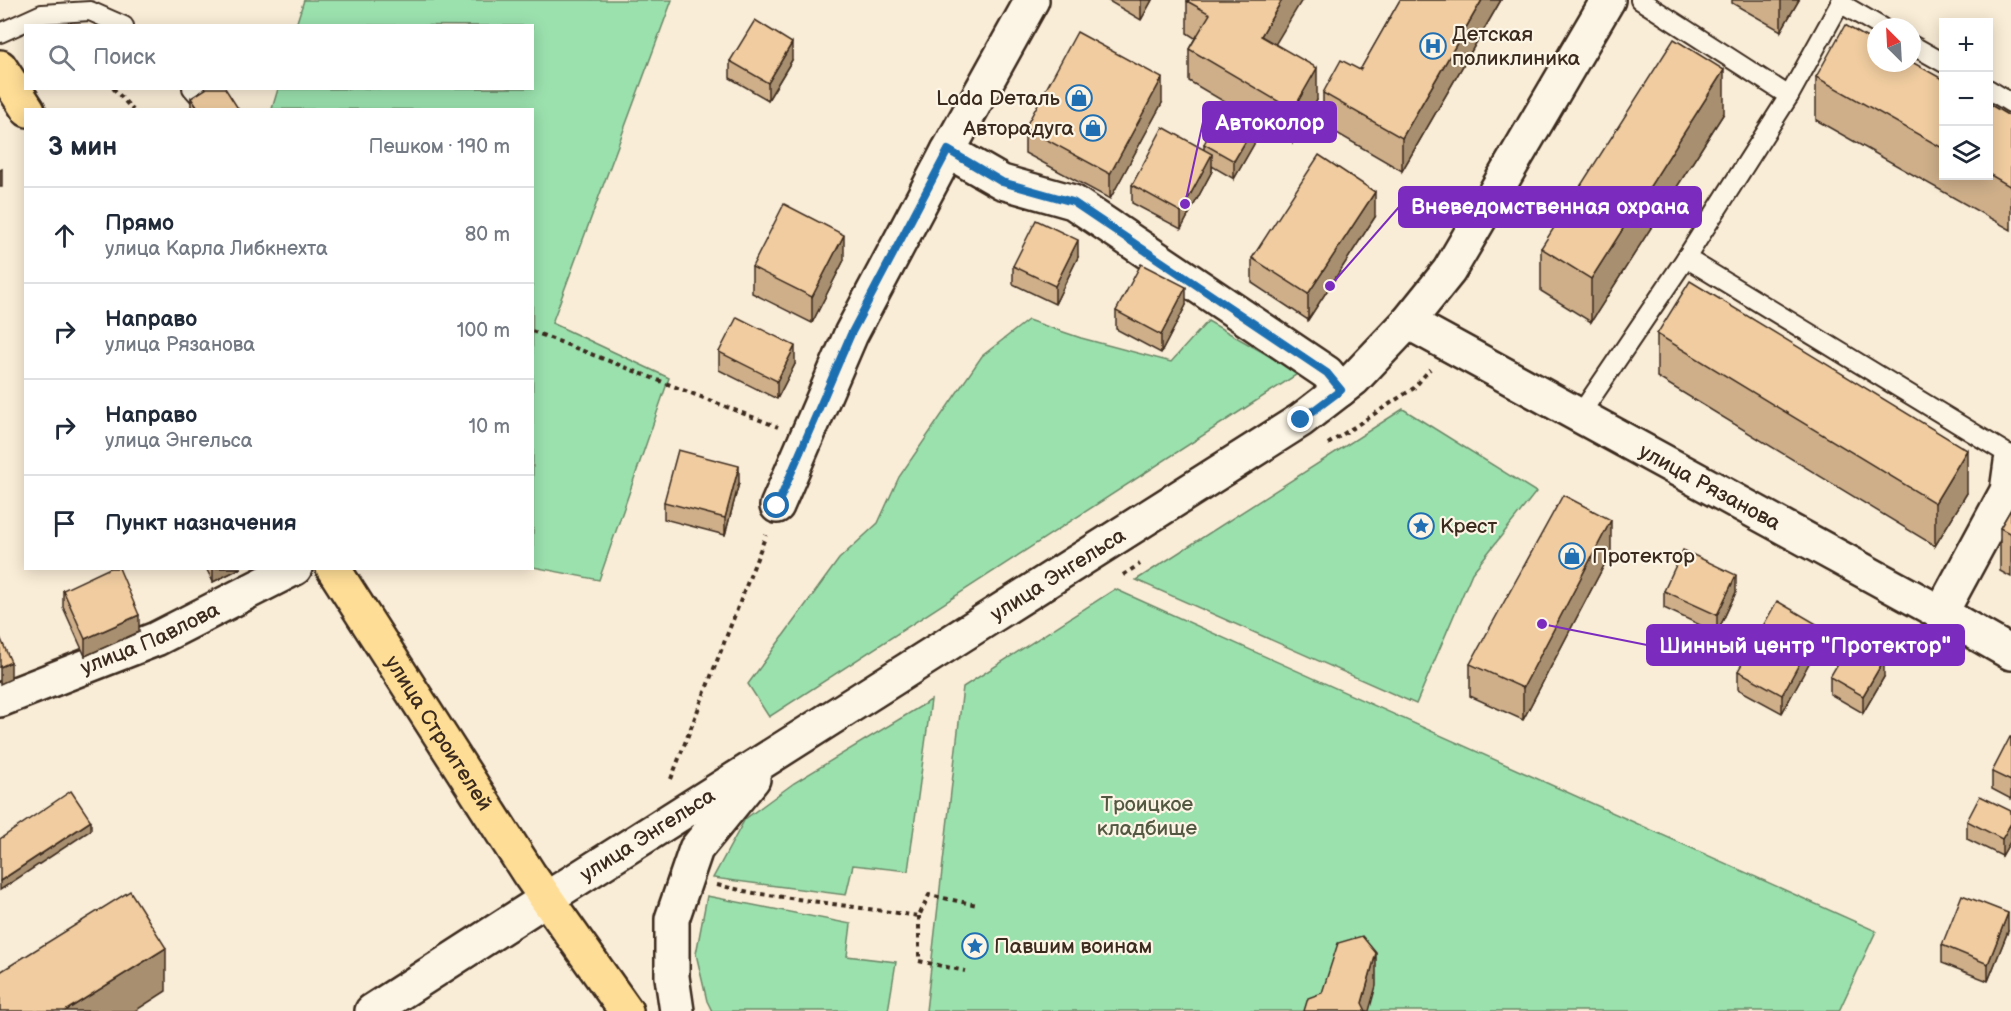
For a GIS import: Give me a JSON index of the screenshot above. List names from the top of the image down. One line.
{"streets":{"main road":["улица Строителей"],"street":["улица Рязанова","улица Энгельса","улица Павлова"]},"crossings":[["улица Рязанова","улица Энгельса"],["улица Энгельса","улица Строителей"]],"parks":["Троицкое кладбище"],"places":{"hospital":["Детская поликлиника"],"shop":["Lada Dеталь","Авторадуга","Протектор"],"other":["Автоколор","Вневедомственная охрана","Шинный центр \"Протектор\""],"place":["Крест","Павшим воинам"]},"north":"top left","page":{"map_buttons":["+","−"],"search":"Поиск","heading":["3 мин","Пешком · 190 m"],"list":[["Прямо","улица Карла Либкнехта","80 m"],["Направо","улица Рязанова","100 m"],["Направо","улица Энгельса","10 m"],"Пункт назначения"]}}
